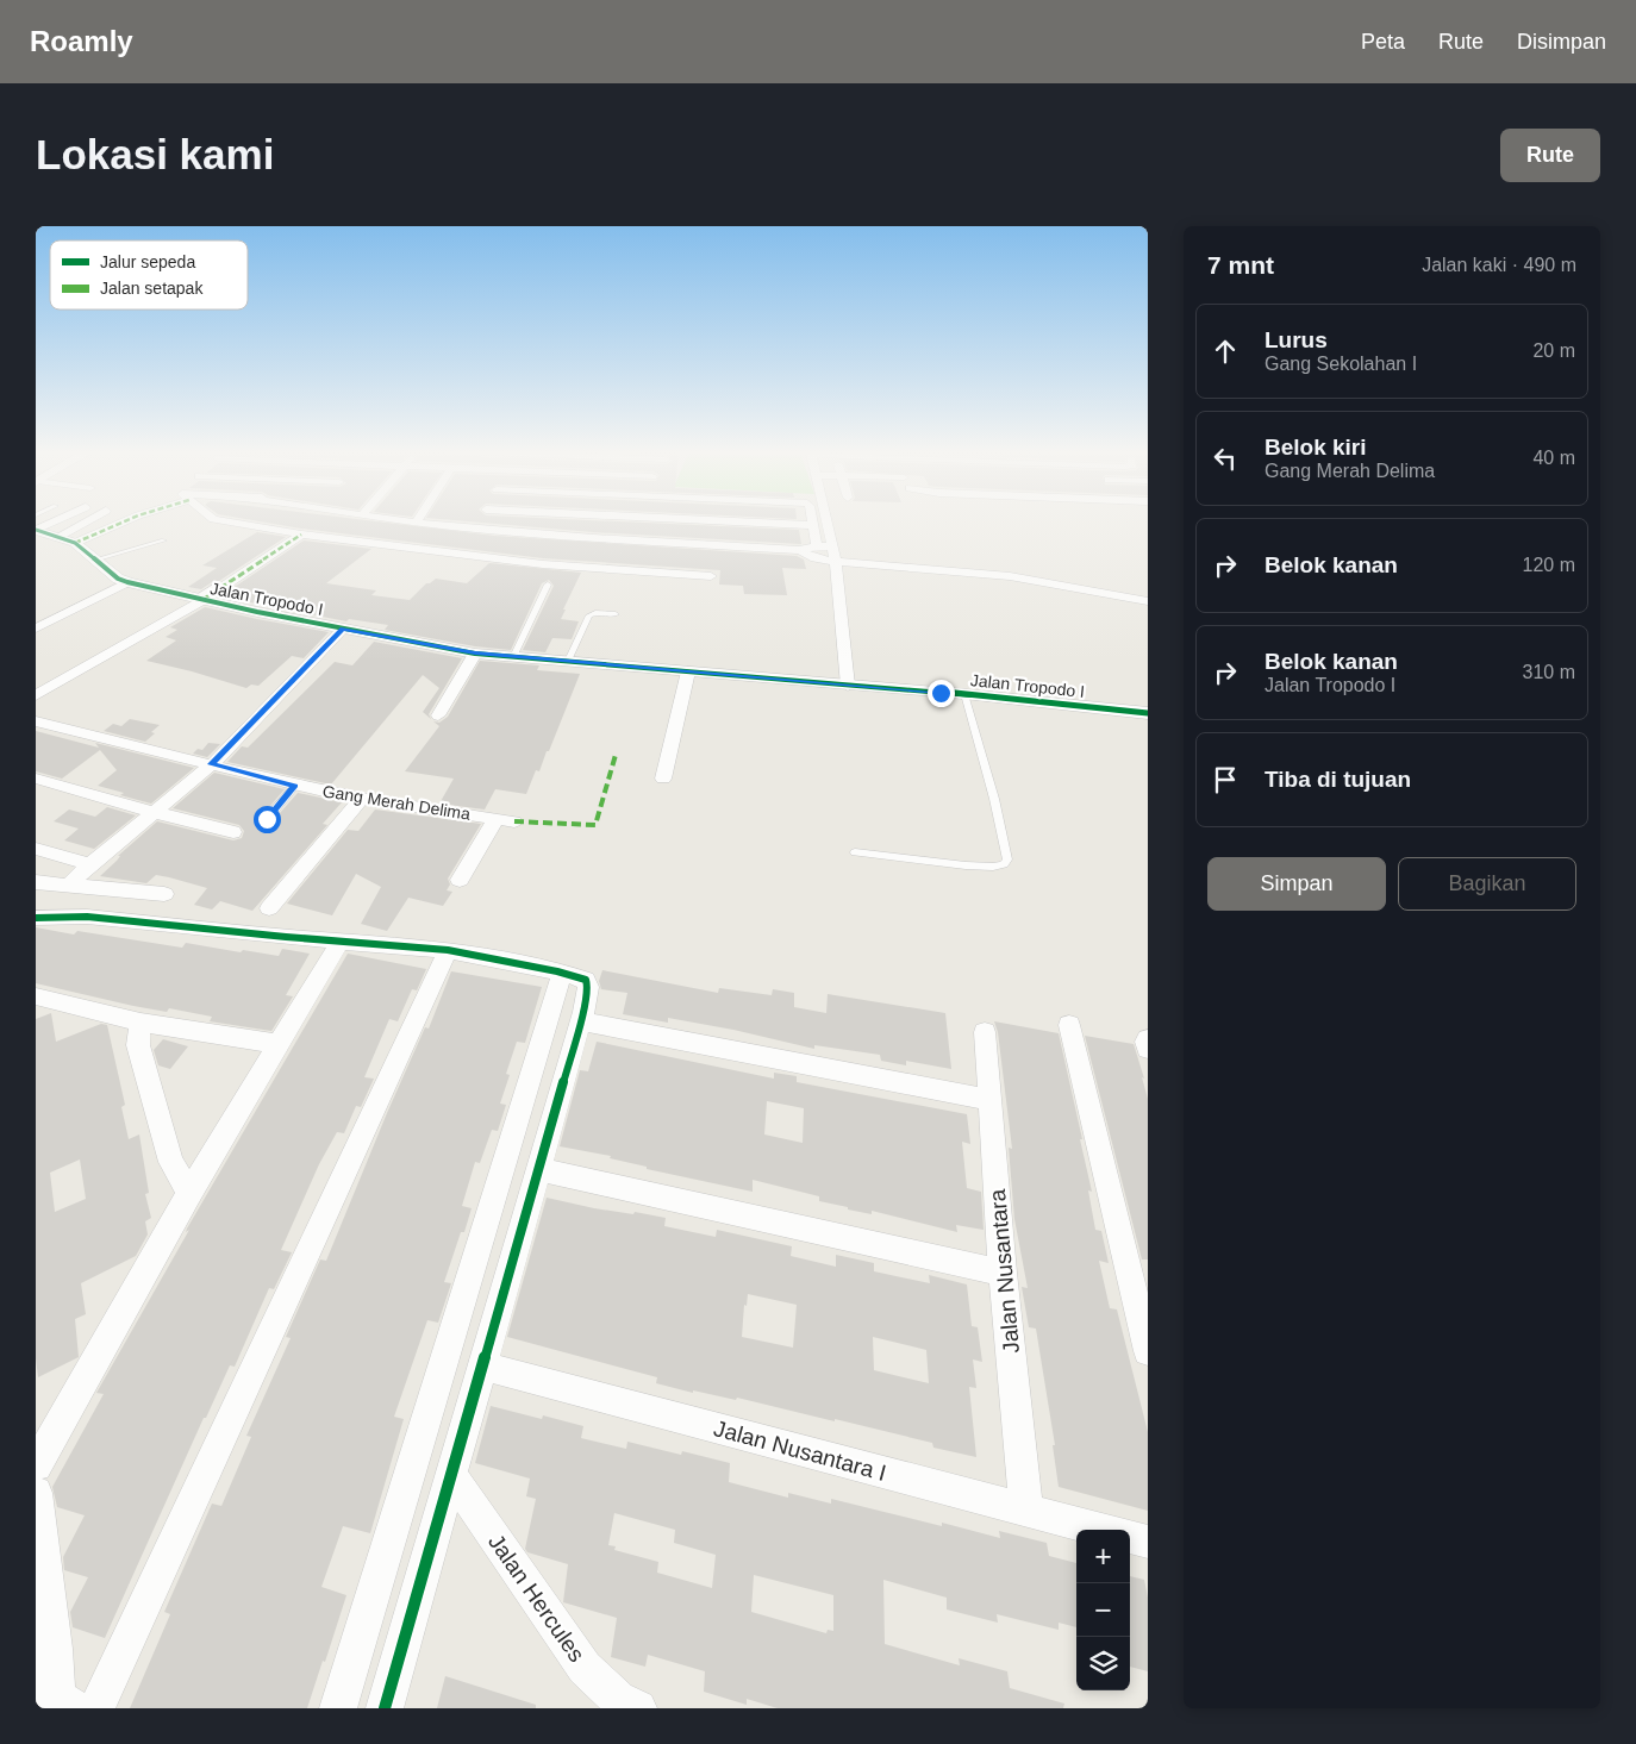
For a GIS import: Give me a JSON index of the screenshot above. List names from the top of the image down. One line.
{"streets":{"street":["Jalan Tropodo I","Gang Merah Delima","Jalan Nusantara","Jalan Nusantara I","Jalan Hercules"]},"crossings":[["Jalan Nusantara","Jalan Nusantara I"]],"legend":["Jalur sepeda","Jalan setapak"],"page":{"header":"Roamly","nav":["Peta","Rute","Disimpan"],"buttons":["Rute",["Simpan","Bagikan"]],"title":"Lokasi kami","heading":["7 mnt","Jalan kaki · 490 m"],"list":[["Lurus","Gang Sekolahan I","20 m"],["Belok kiri","Gang Merah Delima","40 m"],["Belok kanan","120 m"],["Belok kanan","Jalan Tropodo I","310 m"],"Tiba di tujuan"],"map_buttons":["+","−"]}}
